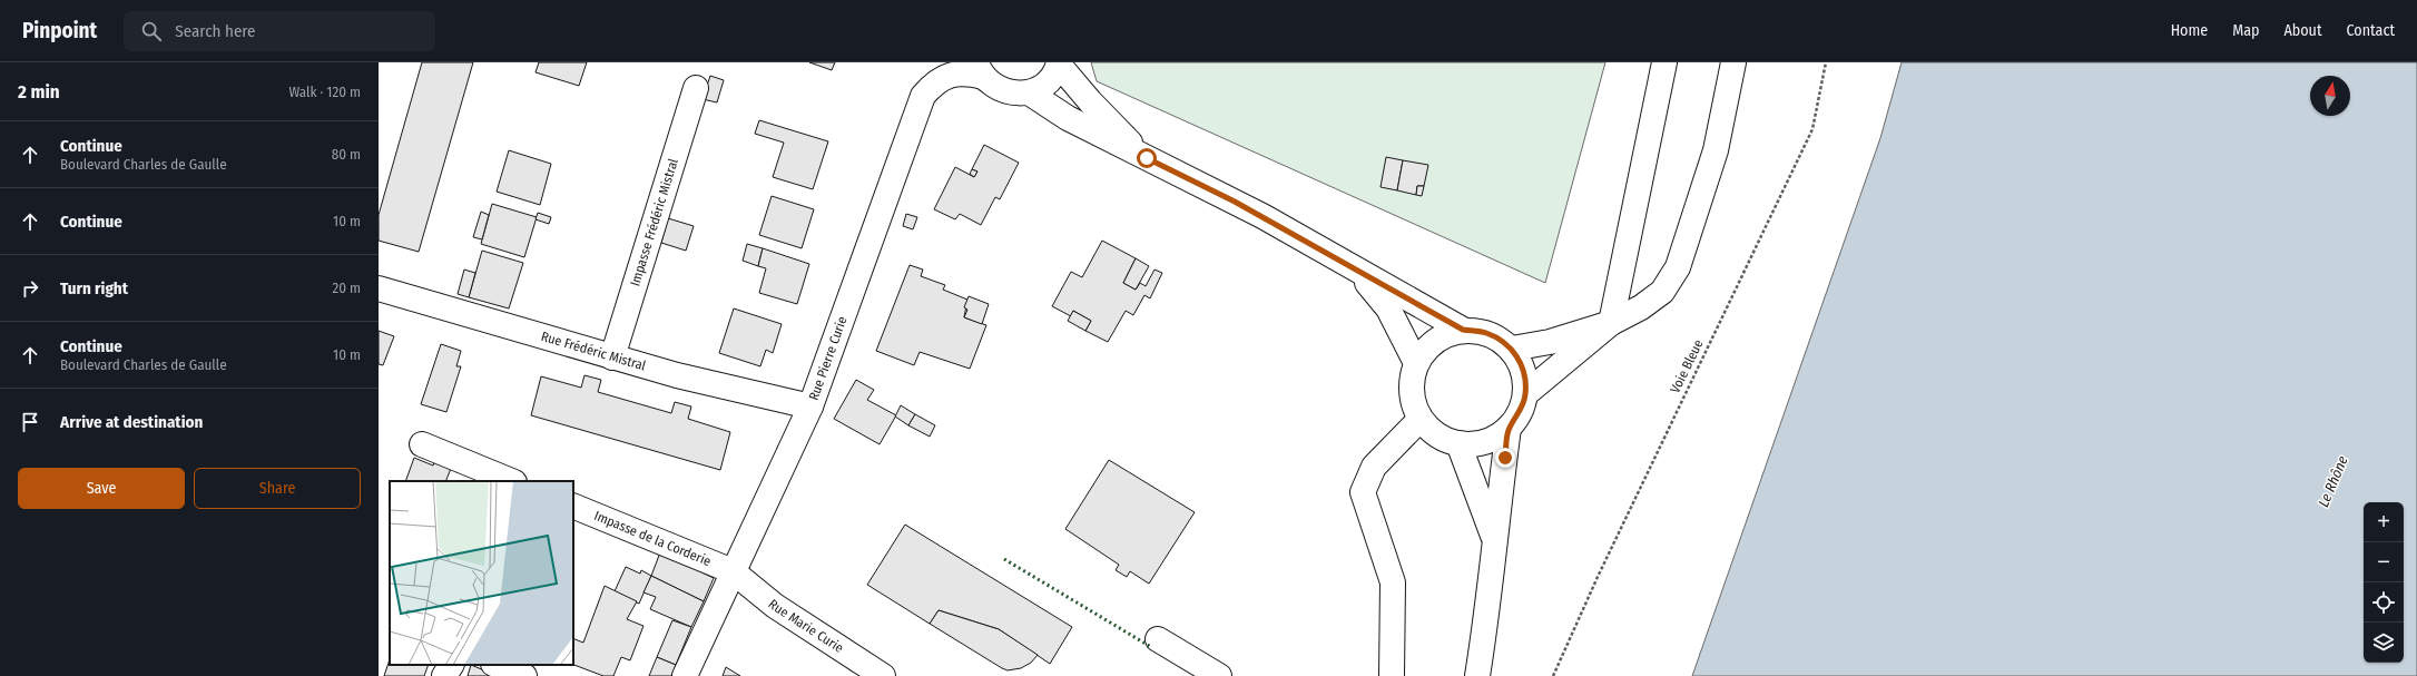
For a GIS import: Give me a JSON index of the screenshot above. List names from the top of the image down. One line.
{"streets":{"street":["Impasse Frédéric Mistral","Rue Frédéric Mistral","Rue Pierre Curie","Impasse de la Corderie","Rue Marie Curie"],"path":["Voie Bleue"]},"crossings":[["Impasse Frédéric Mistral","Rue Frédéric Mistral"],["Rue Frédéric Mistral","Rue Pierre Curie"],["Rue Pierre Curie","Impasse de la Corderie"],["Rue Pierre Curie","Rue Marie Curie"],["Impasse de la Corderie","Rue Marie Curie"]],"water":["Le Rhône"],"north":"top","page":{"header":"Pinpoint","search":"Search here","nav":["Home","Map","About","Contact"],"heading":["2 min","Walk · 120 m"],"list":[["Continue","Boulevard Charles de Gaulle","80 m"],["Continue","10 m"],["Turn right","20 m"],["Continue","Boulevard Charles de Gaulle","10 m"],"Arrive at destination"],"buttons":["Save","Share"],"map_buttons":["+","−"]}}
